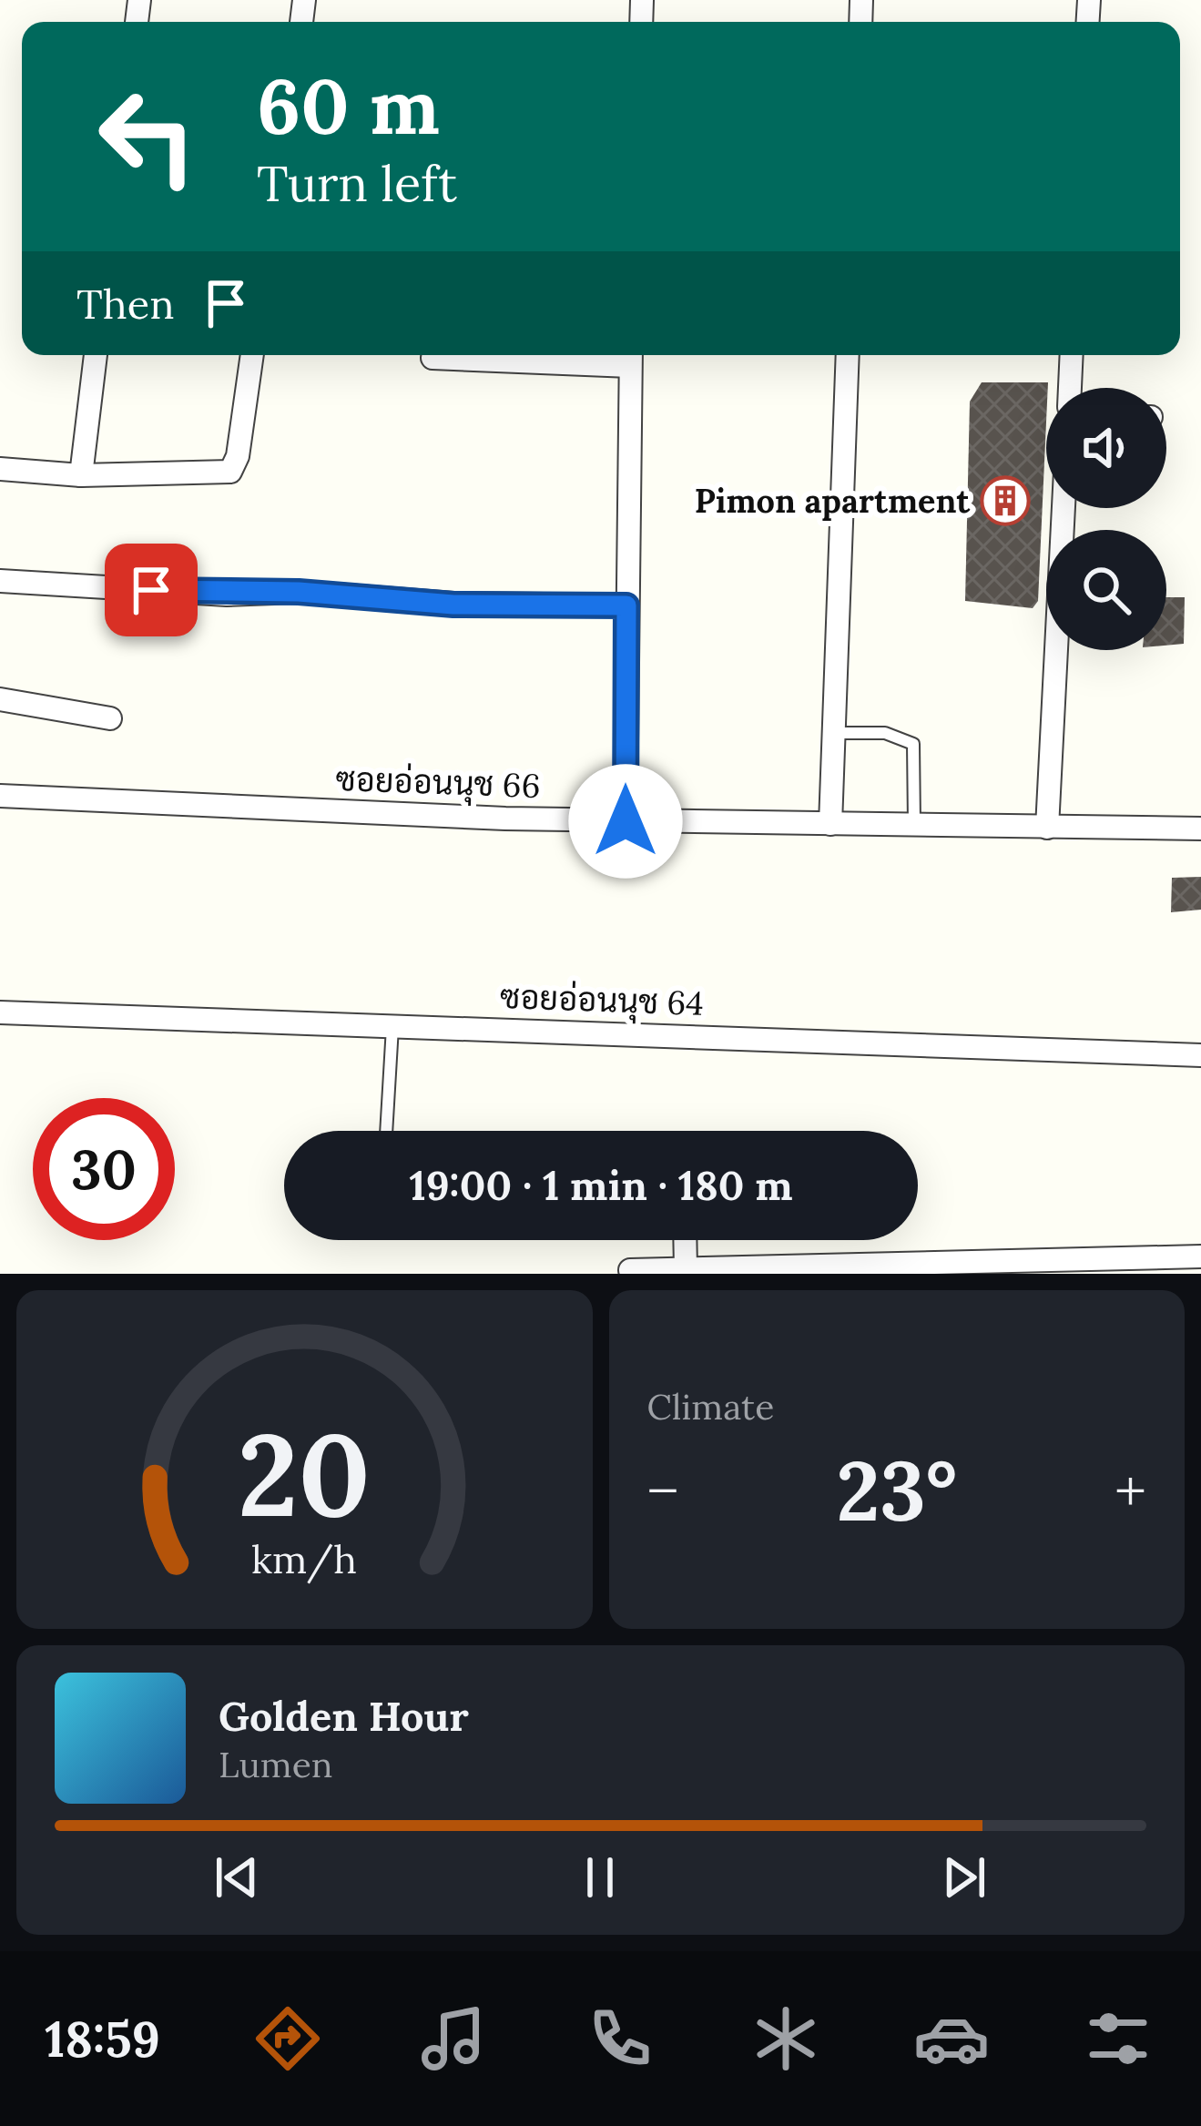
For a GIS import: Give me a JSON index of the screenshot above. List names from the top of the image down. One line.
{"streets":{"street":["ซอยอ่อนนุช 66","ซอยอ่อนนุช 64"]},"places":{"building":["Pimon apartment"]},"page":{"turn":["60 m","Turn left"],"then":"Then","limit":"30","trip":"19:00 · 1 min · 180 m","tile":"Climate","heat":["−","23°","+"],"song":["Golden Hour","Lumen"],"tabs":"18:59","gauge":["20","km/h"]}}
